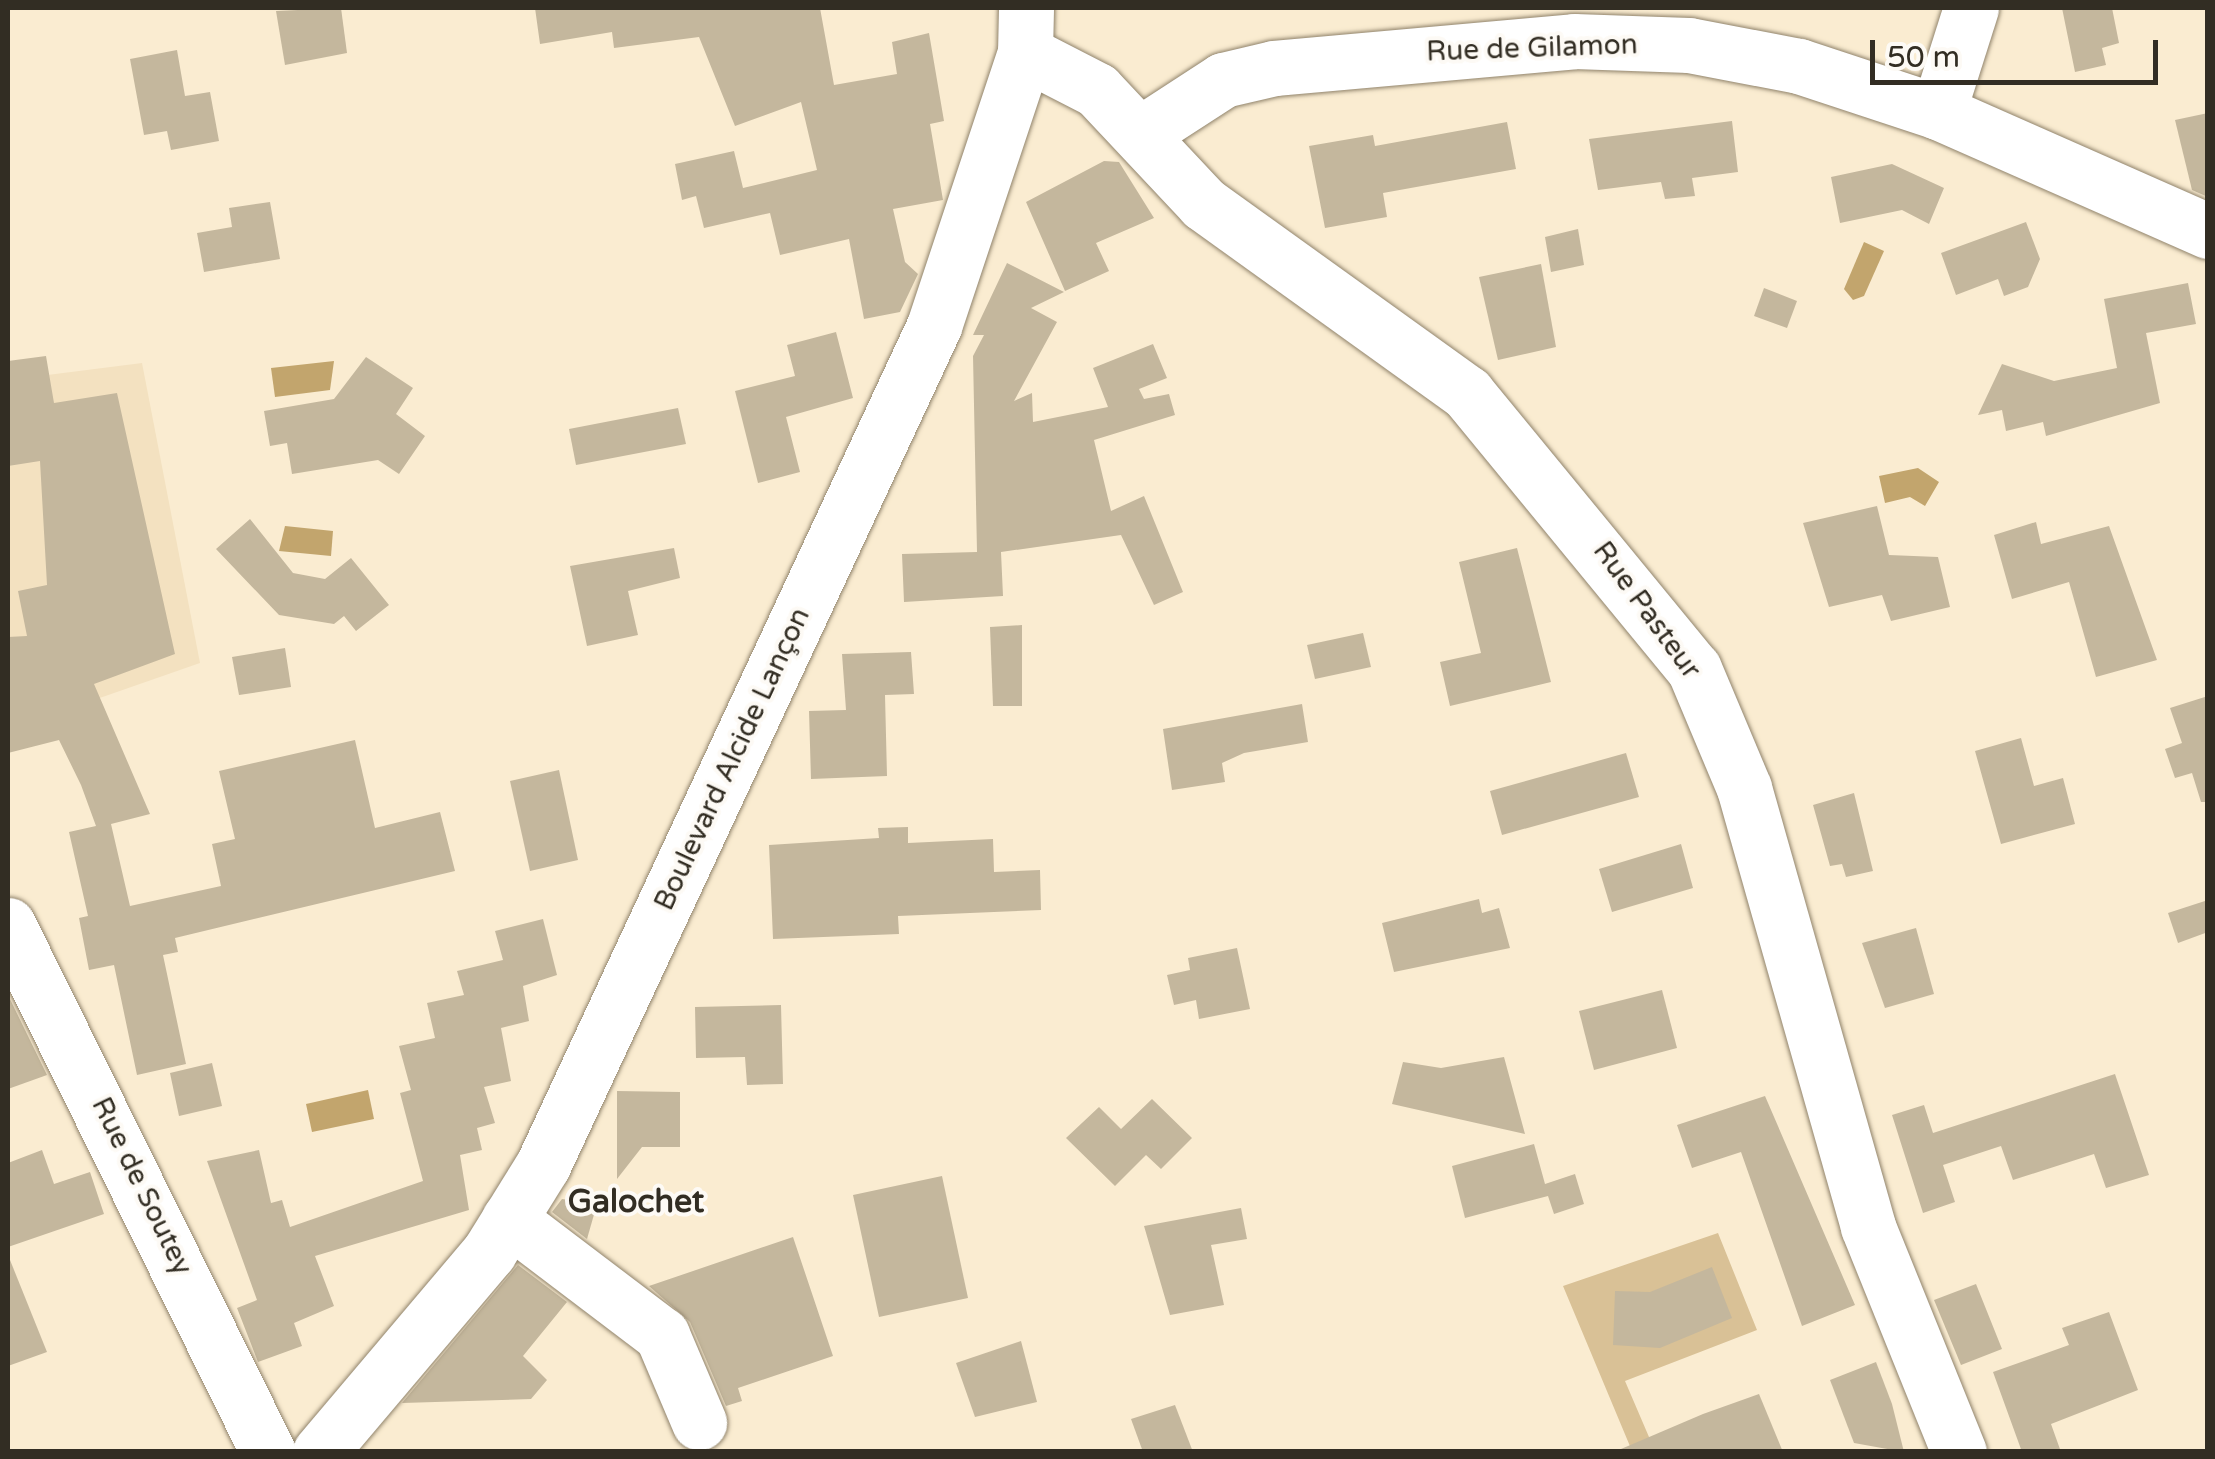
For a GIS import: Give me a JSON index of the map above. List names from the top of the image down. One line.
{"streets":{"street":["Rue de Gilamon","Rue Pasteur","Boulevard Alcide Lançon","Rue de Soutey"]},"crossings":[["Rue de Gilamon","Rue Pasteur"],["Rue Pasteur","Boulevard Alcide Lançon"]],"districts":["Galochet"],"scale_bar":"50 m"}
